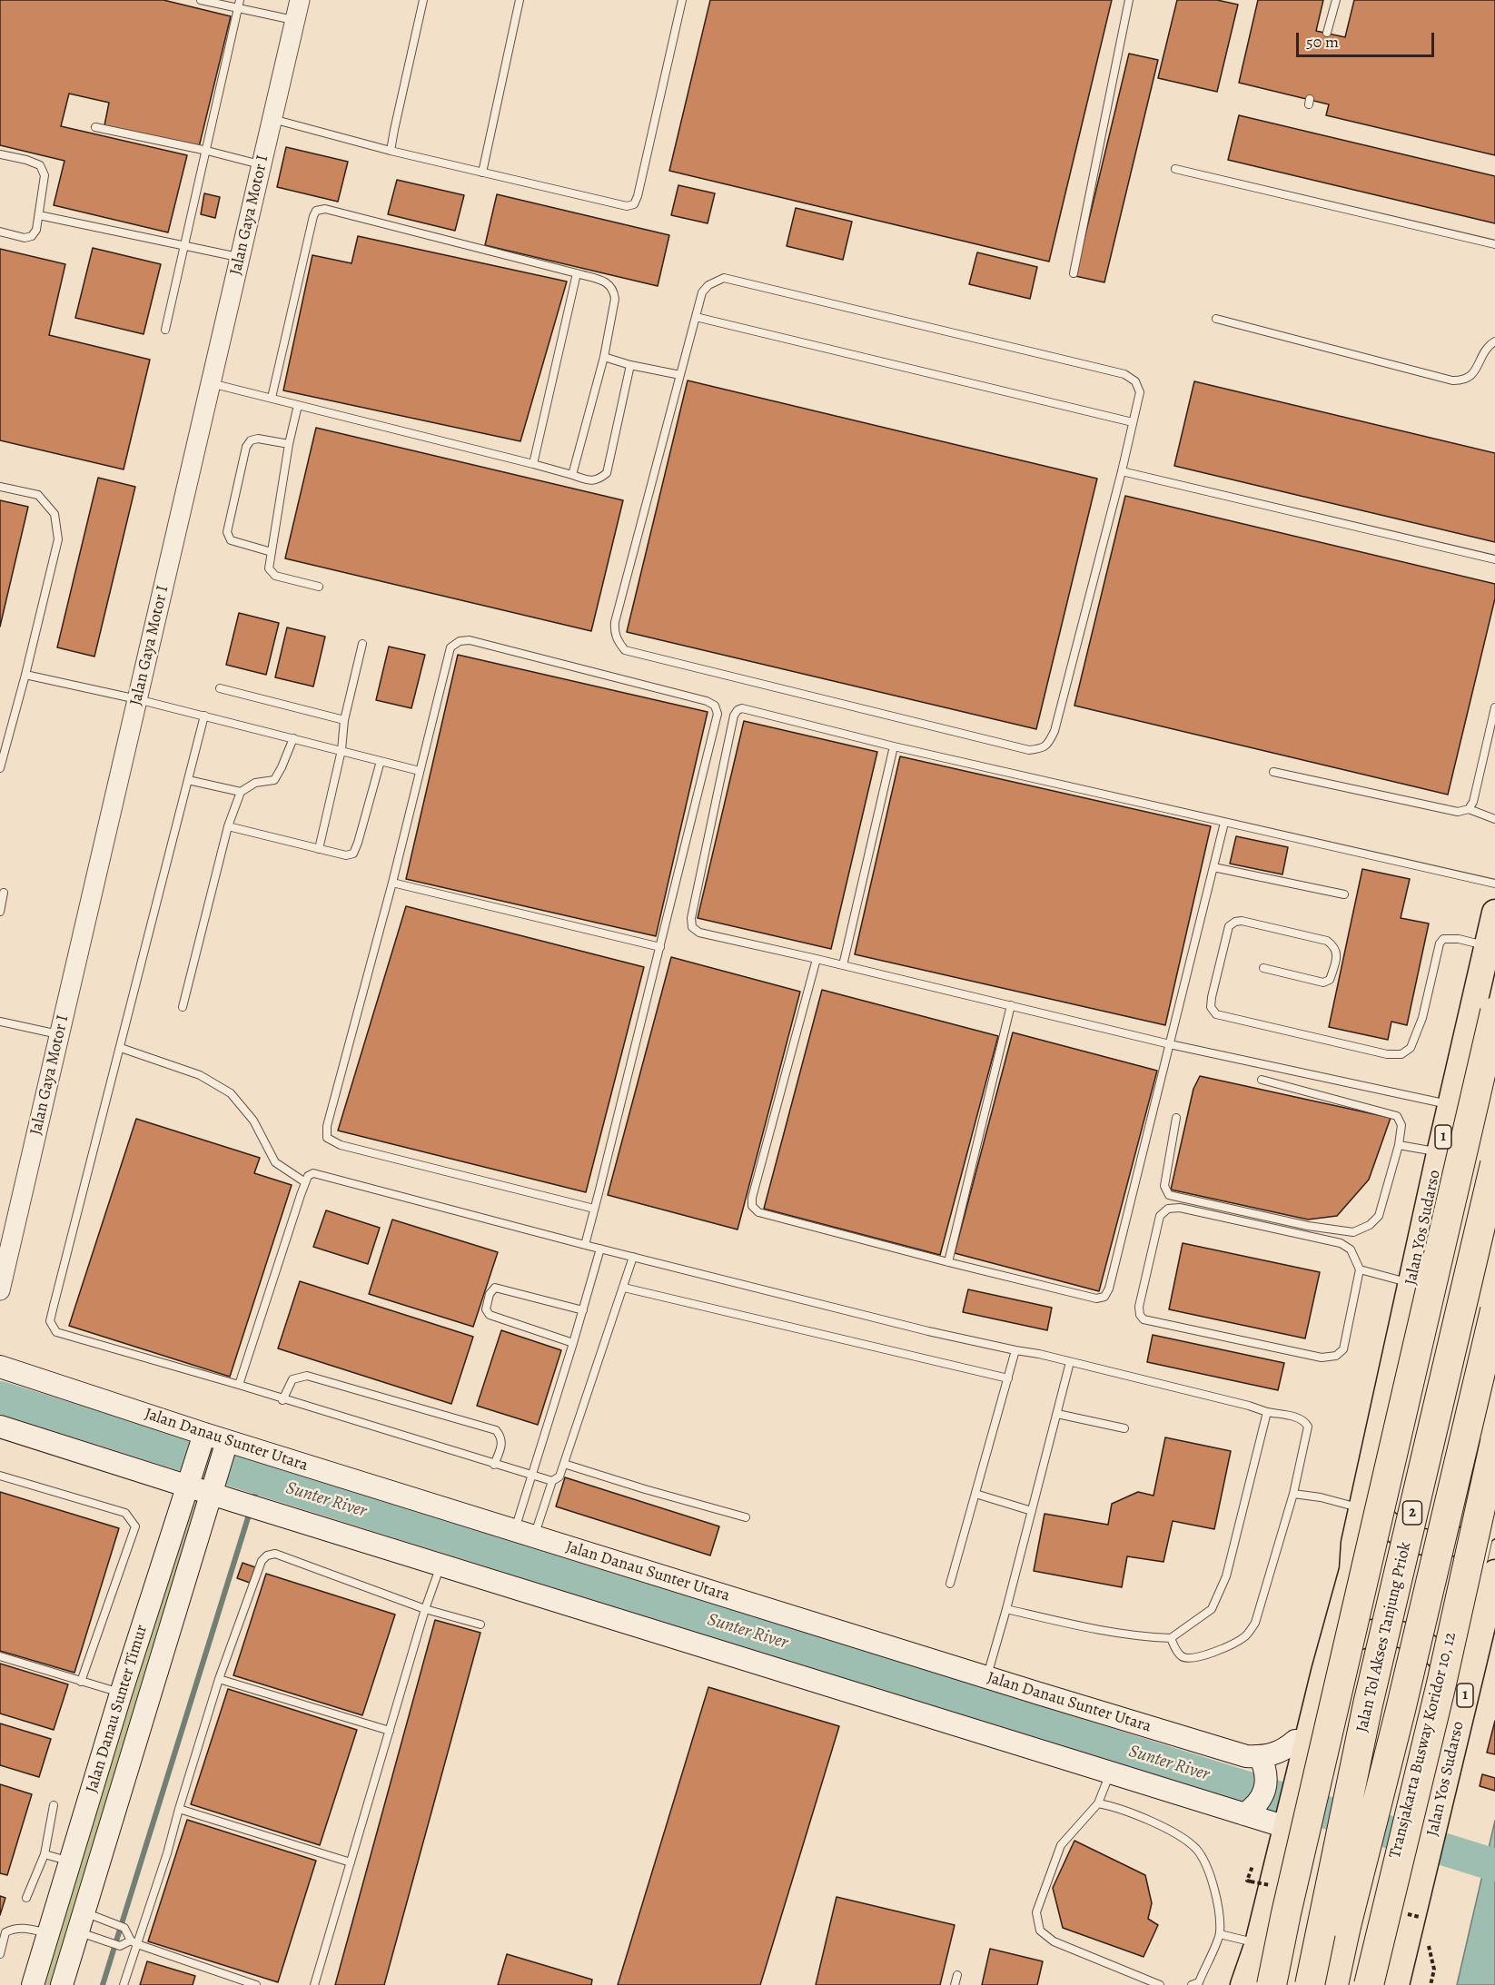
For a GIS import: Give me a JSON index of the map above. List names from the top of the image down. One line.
{"streets":{"highway":["1","Jalan Yos Sudarso","2","Jalan Tol Akses Tanjung Priok"],"main road":["Jalan Danau Sunter Utara","Jalan Danau Sunter Timur"],"street":["Jalan Gaya Motor I"],"lane":["Transjakarta Busway Koridor 10, 12"]},"crossings":[["Jalan Yos Sudarso","Jalan Danau Sunter Utara"],["Jalan Danau Sunter Utara","Jalan Danau Sunter Timur"]],"water":["Sunter River"],"scale_bar":"50 m"}
